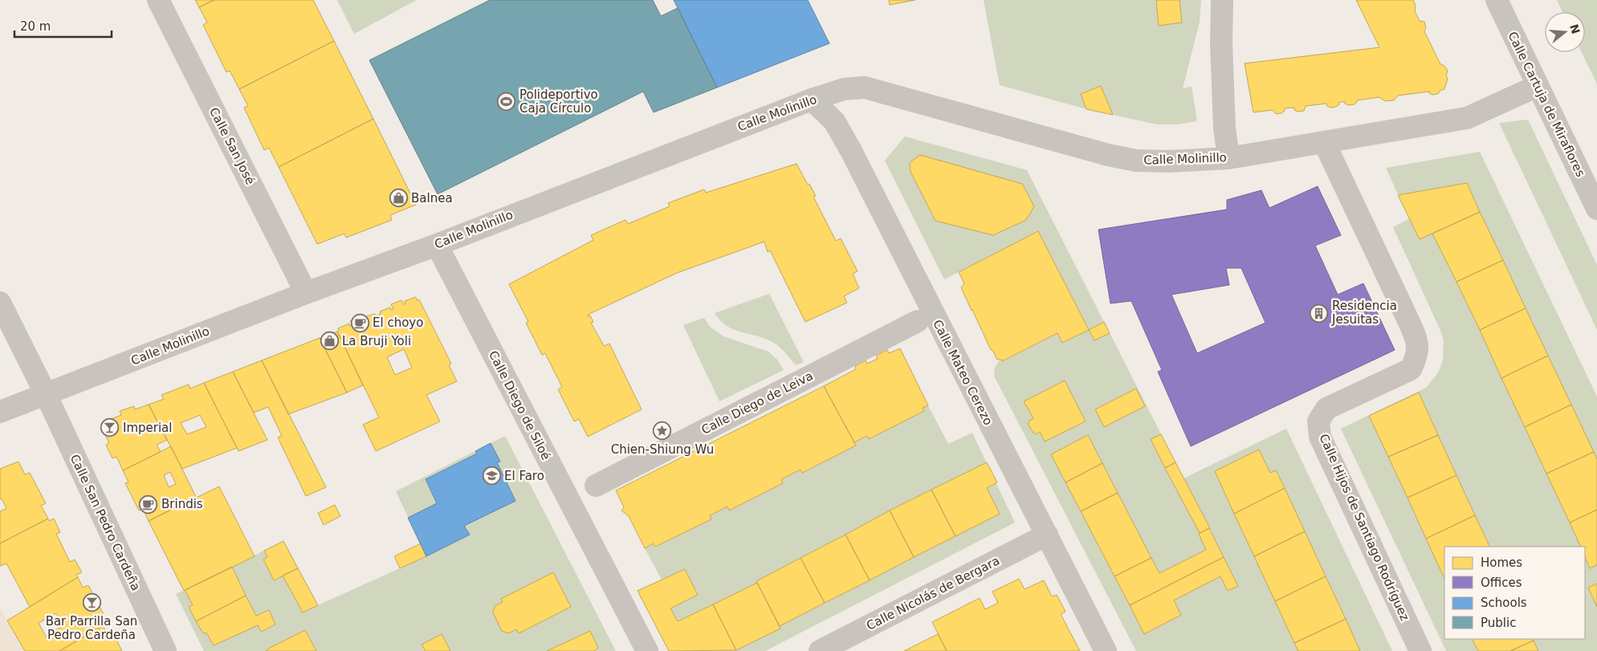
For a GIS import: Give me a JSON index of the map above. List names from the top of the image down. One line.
{"streets":{"street":["Calle Cartuja de Miraflores","Calle Molinillo","Calle San José","Calle Mateo Cerezo","Calle Diego de Leiva","Calle Diego de Siloé","Calle San Pedro Cardeña","Calle Hijos de Santiago Rodríguez","Calle Nicolás de Bergara"]},"crossings":[["Calle Cartuja de Miraflores","Calle Molinillo"],["Calle Molinillo","Calle San José"],["Calle Molinillo","Calle Mateo Cerezo"],["Calle Molinillo","Calle Diego de Siloé"],["Calle Molinillo","Calle San Pedro Cardeña"],["Calle Molinillo","Calle Hijos de Santiago Rodríguez"],["Calle Mateo Cerezo","Calle Nicolás de Bergara"]],"places":{"sports":["Polideportivo Caja Círculo"],"shop":["Balnea","La Bruji Yoli"],"building":["Residencia Jesuitas"],"cafe":["El choyo","Brindis"],"bar":["Imperial","Bar Parrilla San Pedro Cardeña"],"place":["Chien-Shiung Wu"],"school or university":["El Faro"]},"legend":["Homes","Offices","Schools","Public"],"scale_bar":"20 m","north":"right"}
